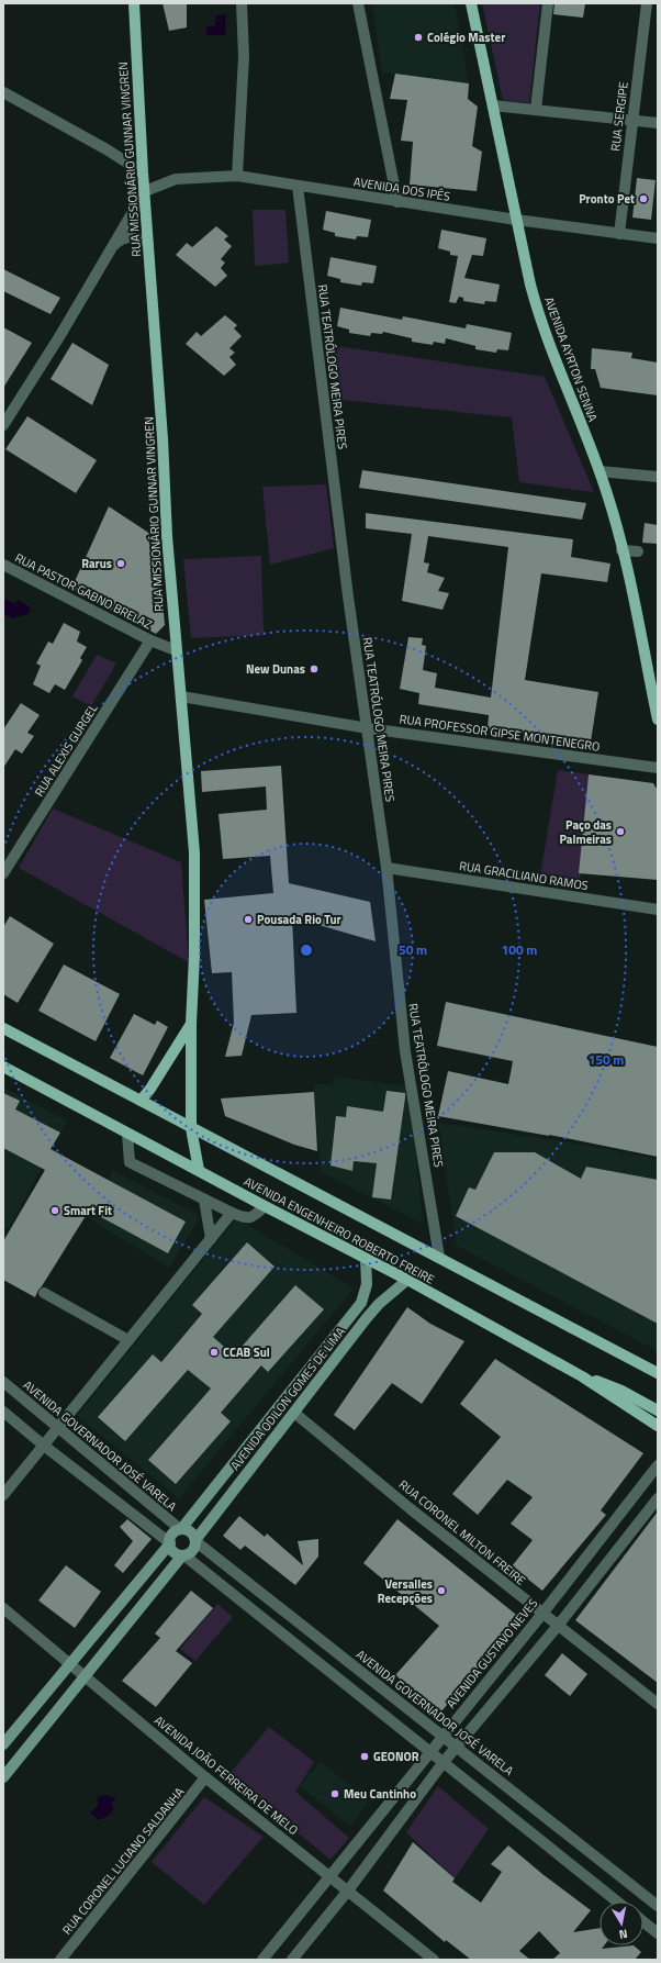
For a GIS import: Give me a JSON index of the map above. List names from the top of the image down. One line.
{"streets":{"main road":["RUA MISSIONÁRIO GUNNAR VINGREN","AVENIDA AYRTON SENNA","AVENIDA ENGENHEIRO ROBERTO FREIRE","AVENIDA ODILON GOMES DE LIMA"],"street":["RUA SERGIPE","AVENIDA DOS IPÊS","RUA TEATRÓLOGO MEIRA PIRES","RUA PASTOR GABNO BRELAZ","RUA PROFESSOR GIPSE MONTENEGRO","RUA ALEXIS GURGEL","RUA GRACILIANO RAMOS","AVENIDA GOVERNADOR JOSÉ VARELA","RUA CORONEL MILTON FREIRE","AVENIDA GUSTAVO NEVES","AVENIDA JOÃO FERREIRA DE MELO","RUA CORONEL LUCIANO SALDANHA"]},"crossings":[["RUA SERGIPE","AVENIDA DOS IPÊS"],["RUA MISSIONÁRIO GUNNAR VINGREN","AVENIDA DOS IPÊS"],["RUA MISSIONÁRIO GUNNAR VINGREN","RUA PASTOR GABNO BRELAZ"],["RUA MISSIONÁRIO GUNNAR VINGREN","RUA PROFESSOR GIPSE MONTENEGRO"],["RUA MISSIONÁRIO GUNNAR VINGREN","AVENIDA ENGENHEIRO ROBERTO FREIRE"],["AVENIDA DOS IPÊS","AVENIDA AYRTON SENNA"],["AVENIDA DOS IPÊS","RUA TEATRÓLOGO MEIRA PIRES"],["RUA TEATRÓLOGO MEIRA PIRES","RUA PROFESSOR GIPSE MONTENEGRO"],["RUA TEATRÓLOGO MEIRA PIRES","RUA GRACILIANO RAMOS"],["RUA TEATRÓLOGO MEIRA PIRES","AVENIDA ENGENHEIRO ROBERTO FREIRE"],["RUA PASTOR GABNO BRELAZ","RUA ALEXIS GURGEL"],["AVENIDA ENGENHEIRO ROBERTO FREIRE","AVENIDA ODILON GOMES DE LIMA"],["AVENIDA ODILON GOMES DE LIMA","AVENIDA GOVERNADOR JOSÉ VARELA"],["AVENIDA ODILON GOMES DE LIMA","RUA CORONEL MILTON FREIRE"],["AVENIDA GOVERNADOR JOSÉ VARELA","AVENIDA GUSTAVO NEVES"],["RUA CORONEL MILTON FREIRE","AVENIDA GUSTAVO NEVES"],["AVENIDA GUSTAVO NEVES","AVENIDA JOÃO FERREIRA DE MELO"],["AVENIDA JOÃO FERREIRA DE MELO","RUA CORONEL LUCIANO SALDANHA"]],"places":["Colégio Master","Pronto Pet","Rarus","New Dunas","Paço das Palmeiras","Pousada Rio Tur","Smart Fit","CCAB Sul","Versalles Recepções","GEONOR","Meu Cantinho"],"north":"bottom","rings":["50 m","100 m","150 m"]}
